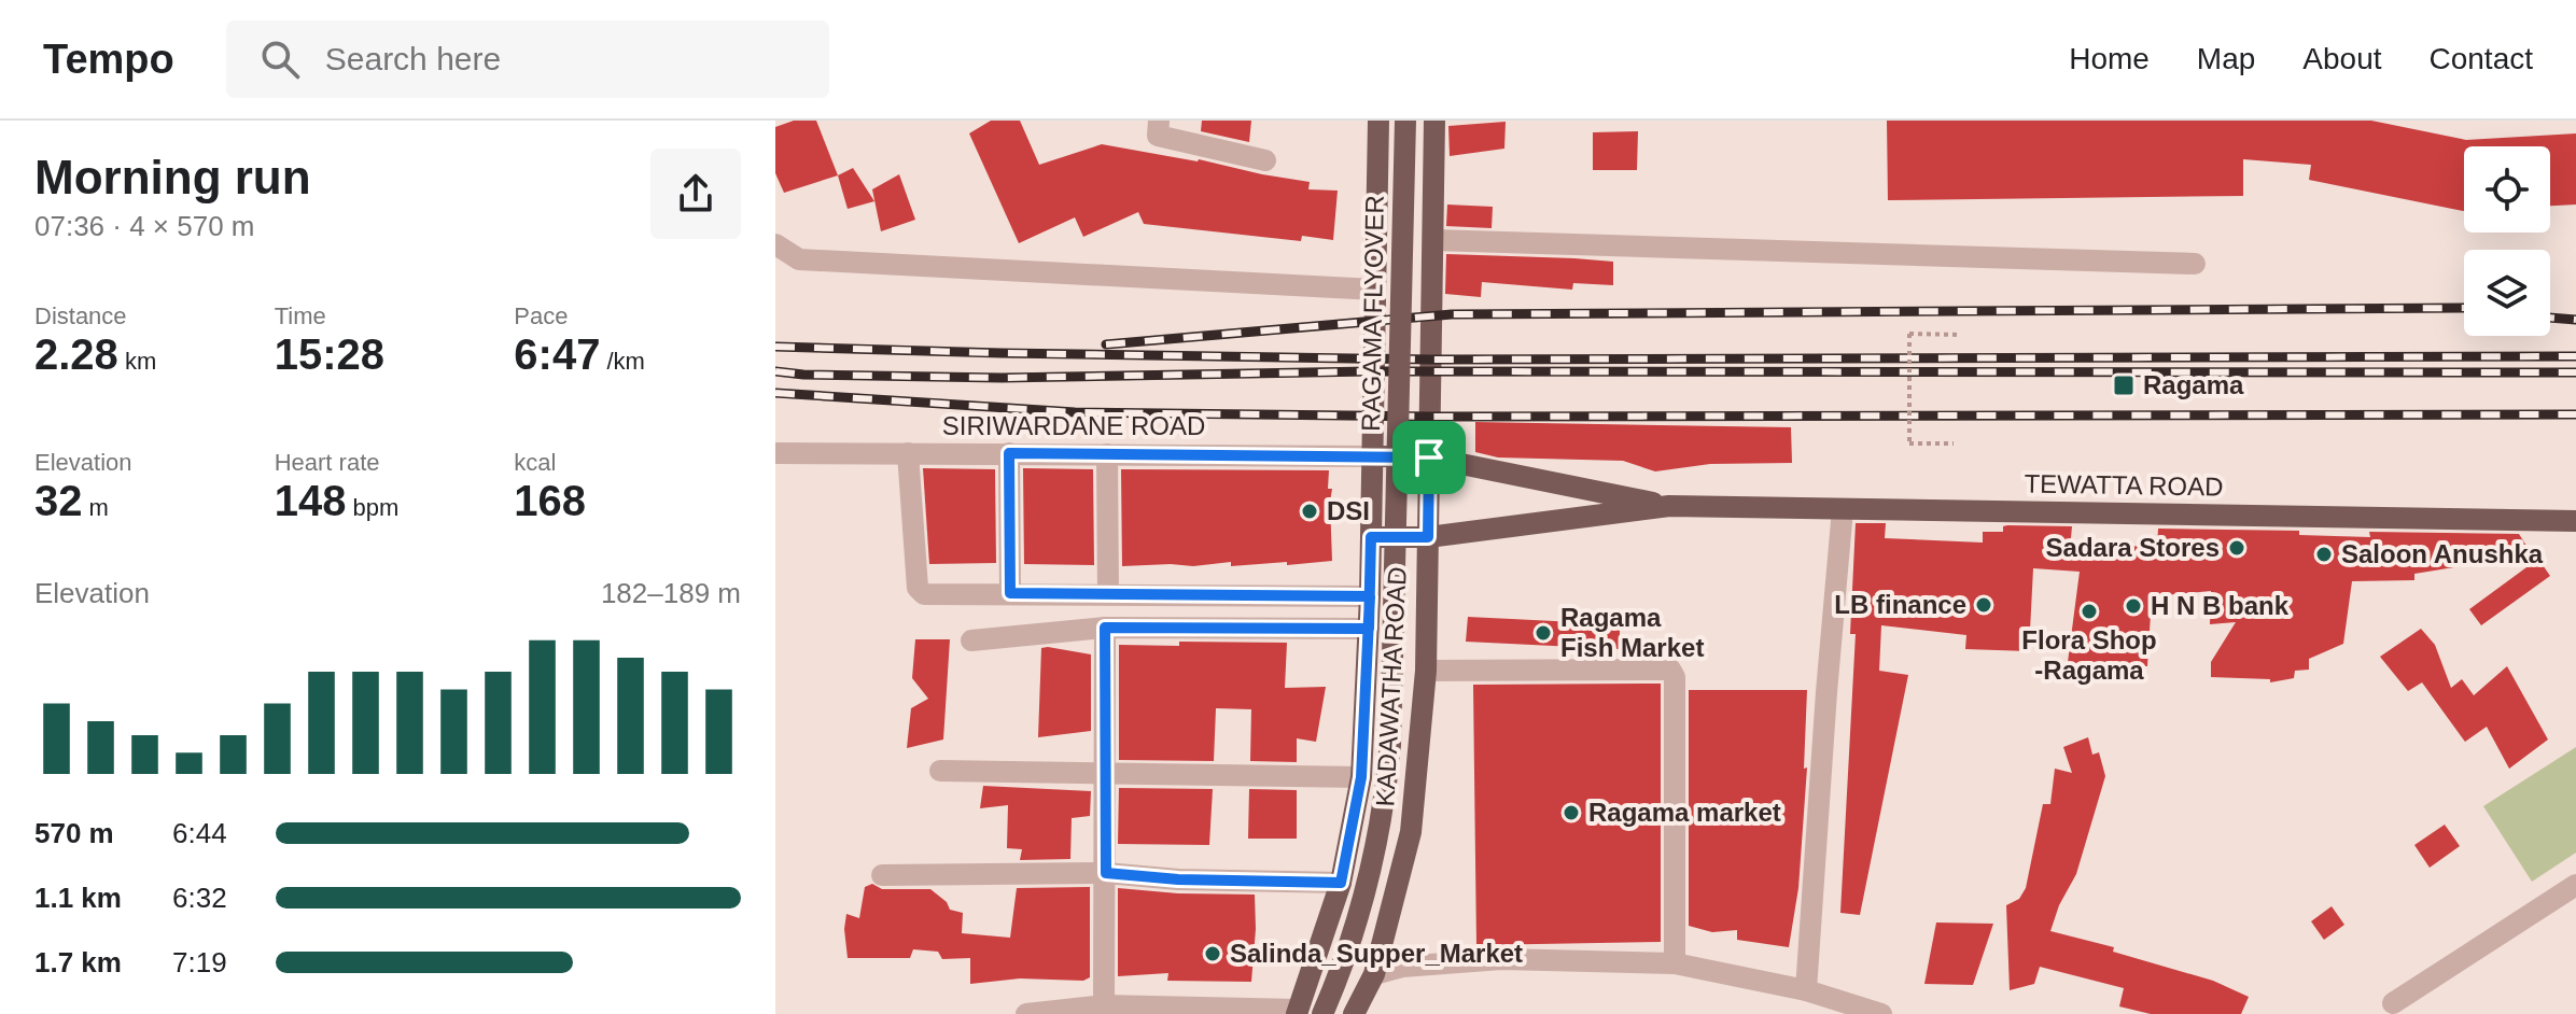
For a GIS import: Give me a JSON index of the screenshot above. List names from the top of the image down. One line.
{"streets":{"main road":["RAGAMA FLYOVER","TEWATTA ROAD","KADAWATHA ROAD"],"street":["SIRIWARDANE ROAD"]},"crossings":[["SIRIWARDANE ROAD","TEWATTA ROAD"],["TEWATTA ROAD","KADAWATHA ROAD"]],"places":{"transit":["Ragama"],"other":["DSI","Sadara Stores","Saloon Anushka","LB finance","H N B bank","Flora Shop -Ragama","Ragama Fish Market","Ragama market","Salinda_Supper_Market"]},"page":{"header":"Tempo","search":"Search here","nav":["Home","Map","About","Contact"],"heading":["Morning run","07:36 · 4 × 570 m"],"stats":[["Distance","2.28 km"],["Time","15:28"],["Pace","6:47 /km"],["Elevation","32 m"],["Heart rate","148 bpm"],["kcal","168"]],"chart":["Elevation","182–189 m"],"list":[{"name":"570 m","note":"6:44"},{"name":"1.1 km","note":"6:32"},{"name":"1.7 km","note":"7:19"}]}}
